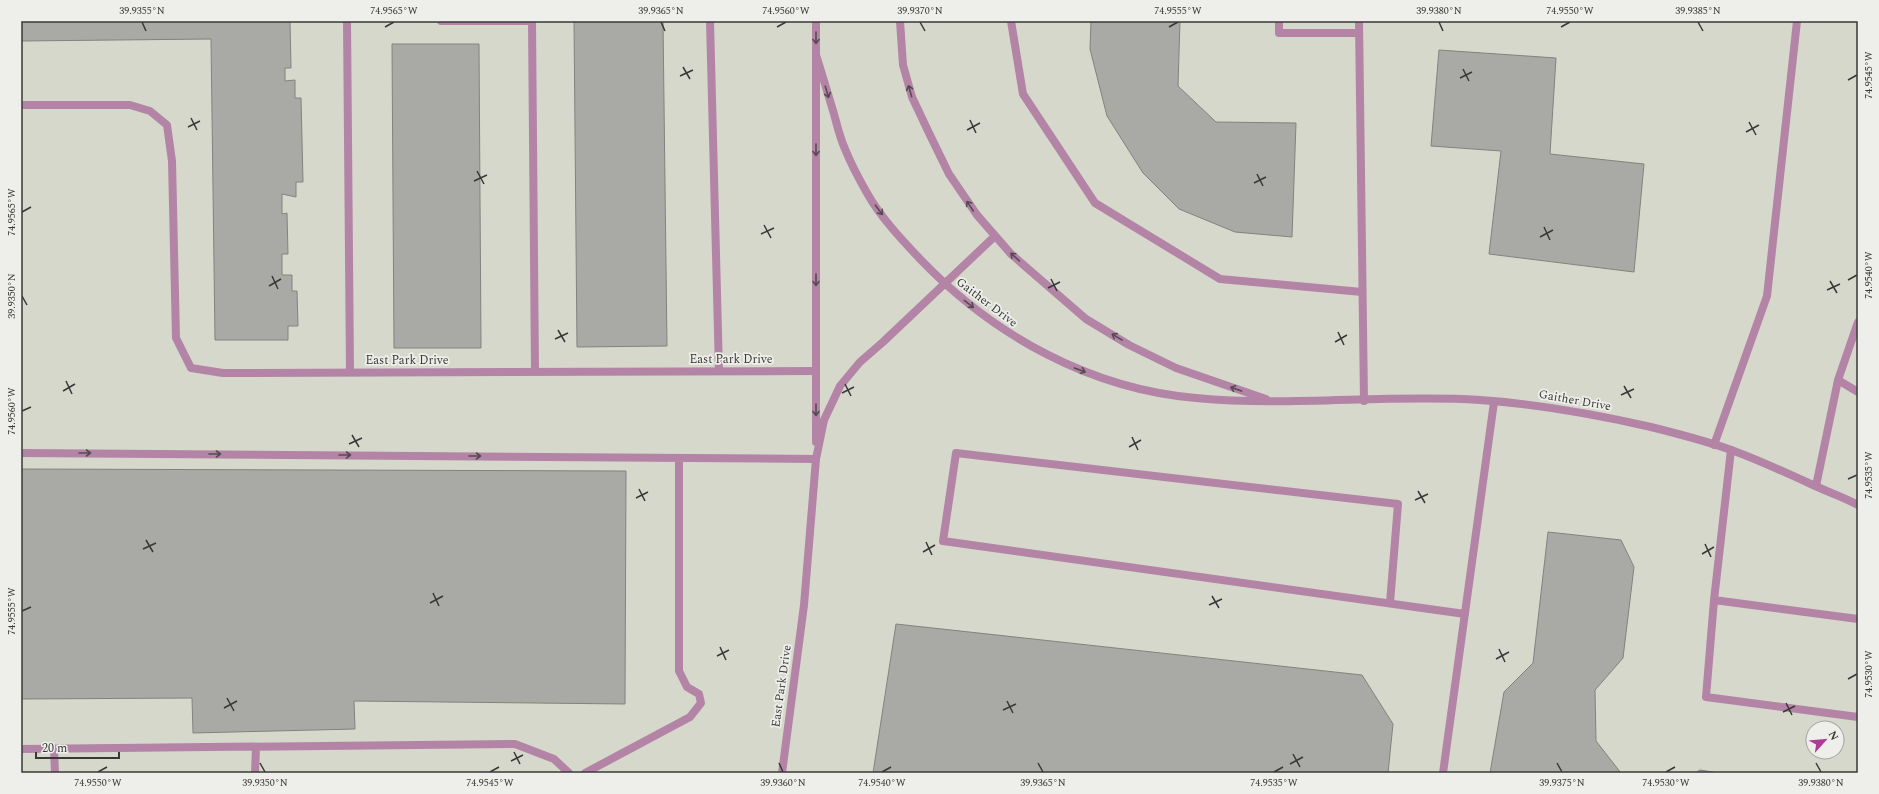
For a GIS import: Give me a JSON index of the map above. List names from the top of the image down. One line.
{"streets":{"street":["Gaither Drive","East Park Drive"]},"crossings":[["Gaither Drive","East Park Drive"]],"scale_bar":"20 m","north":"top right","coordinates":["39.9355°N","74.9565°W","39.9365°N","74.9560°W","39.9370°N","74.9555°W","39.9380°N","74.9550°W","39.9385°N","74.9545°W","74.9540°W","39.9350°N","74.9535°W","74.9530°W","39.9360°N","39.9375°N"]}
